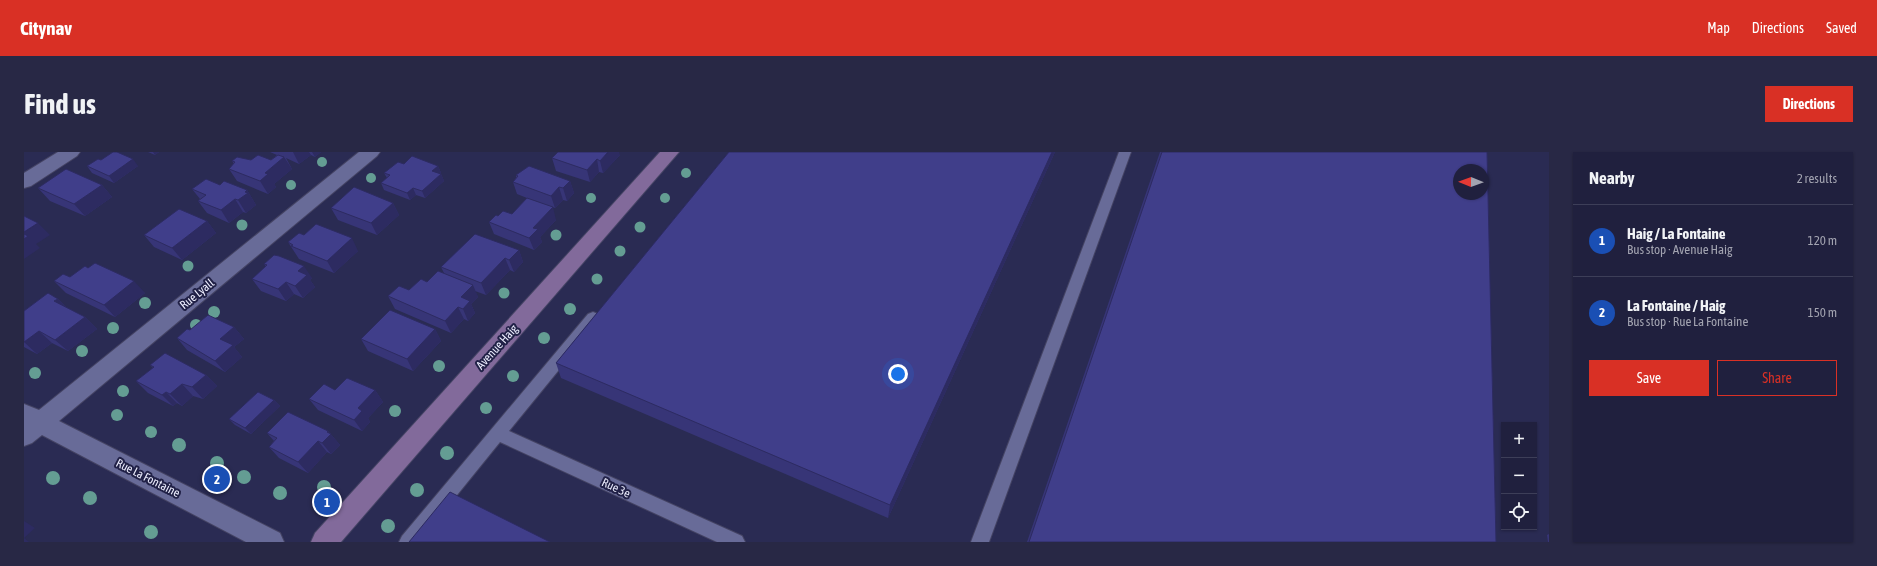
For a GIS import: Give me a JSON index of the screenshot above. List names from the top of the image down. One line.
{"streets":{"street":["Rue Lyall","Avenue Haig","Rue La Fontaine"],"lane":["Rue 3e"]},"crossings":[["Rue Lyall","Rue La Fontaine"]],"north":"left","page":{"header":"Citynav","nav":["Map","Directions","Saved"],"buttons":["Directions",["Save","Share"]],"title":"Find us","heading":["Nearby","2 results"],"list":[{"mark":"1","name":"Haig / La Fontaine","note":"Bus stop · Avenue Haig","value":"120 m"},{"mark":"2","name":"La Fontaine / Haig","note":"Bus stop · Rue La Fontaine","value":"150 m"}],"map_buttons":["+","−"],"pins":["2","1"]}}
